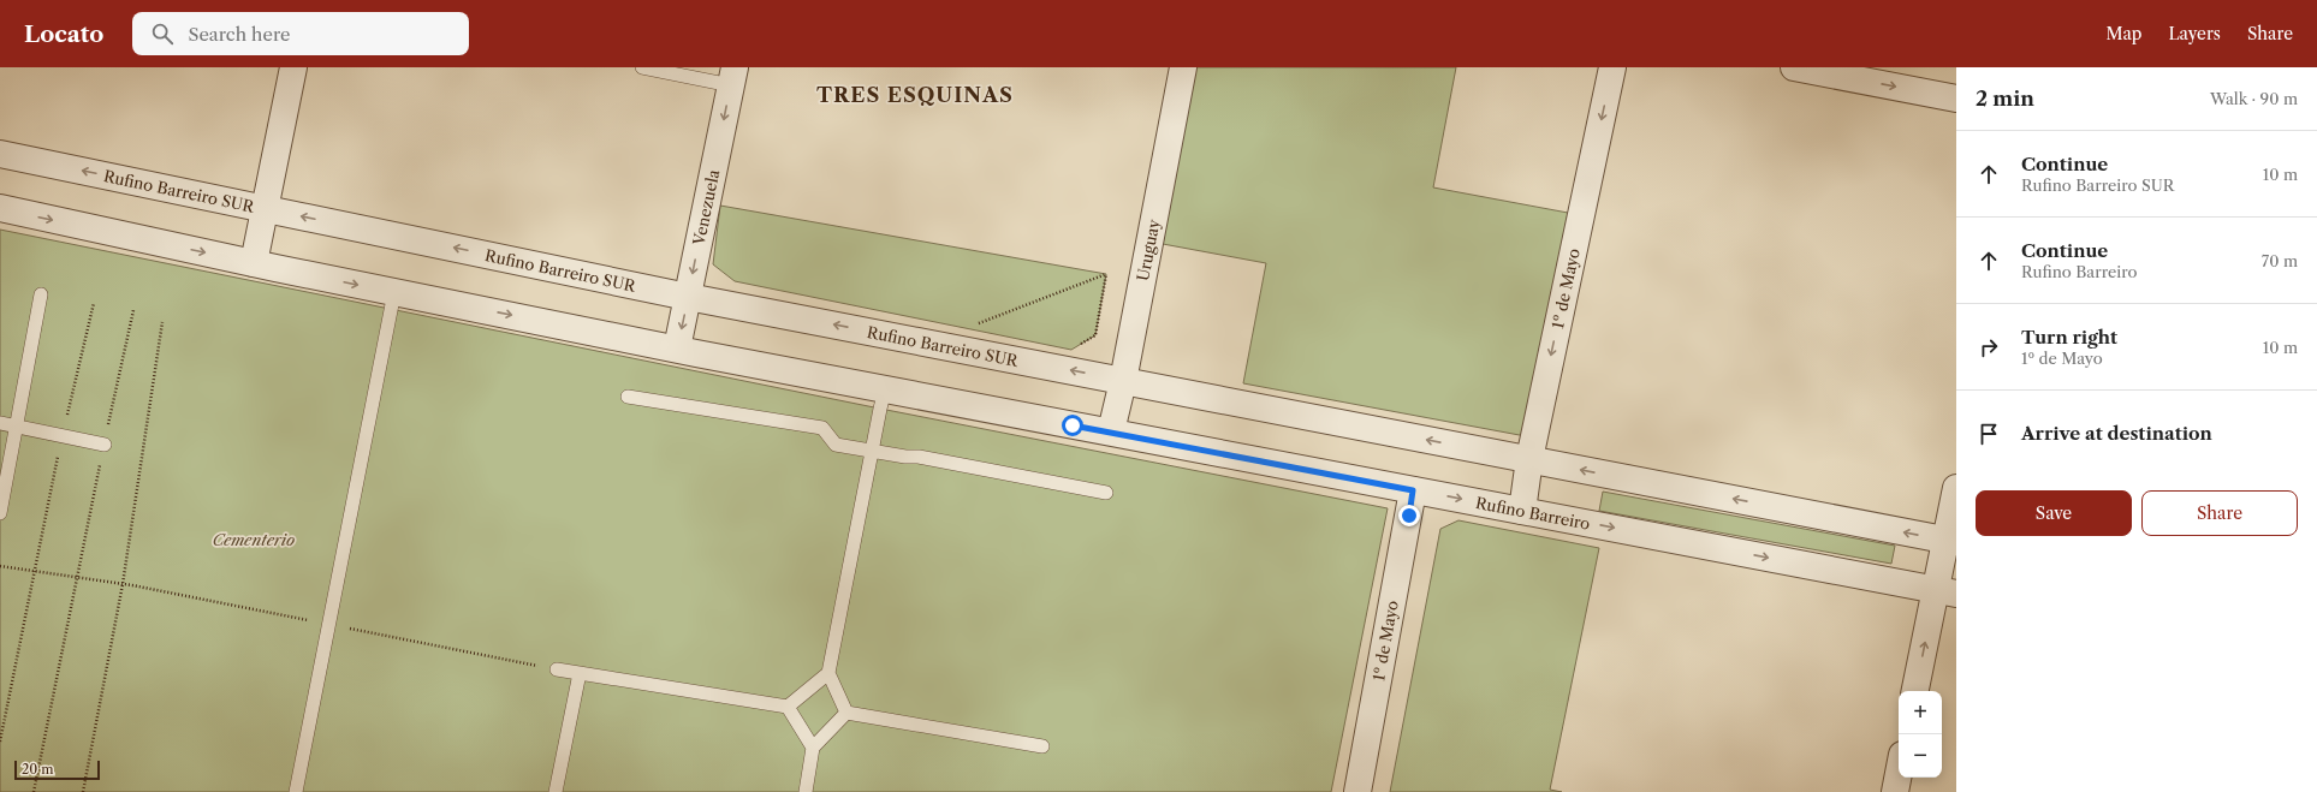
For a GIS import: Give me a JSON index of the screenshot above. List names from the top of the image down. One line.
{"streets":{"street":["Rufino Barreiro SUR","Venezuela","Uruguay","1º de Mayo","Rufino Barreiro"]},"crossings":[["Rufino Barreiro SUR","Venezuela"],["Rufino Barreiro SUR","Uruguay"],["Uruguay","Rufino Barreiro"],["1º de Mayo","Rufino Barreiro"]],"one_way":["Venezuela","1º de Mayo"],"districts":["TRES ESQUINAS"],"parks":["Cementerio"],"scale_bar":"20 m","page":{"header":"Locato","search":"Search here","nav":["Map","Layers","Share"],"heading":["2 min","Walk · 90 m"],"list":[["Continue","Rufino Barreiro SUR","10 m"],["Continue","Rufino Barreiro","70 m"],["Turn right","1º de Mayo","10 m"],"Arrive at destination"],"buttons":["Save","Share"],"map_buttons":["+","−"],"scale":"20 m"}}
